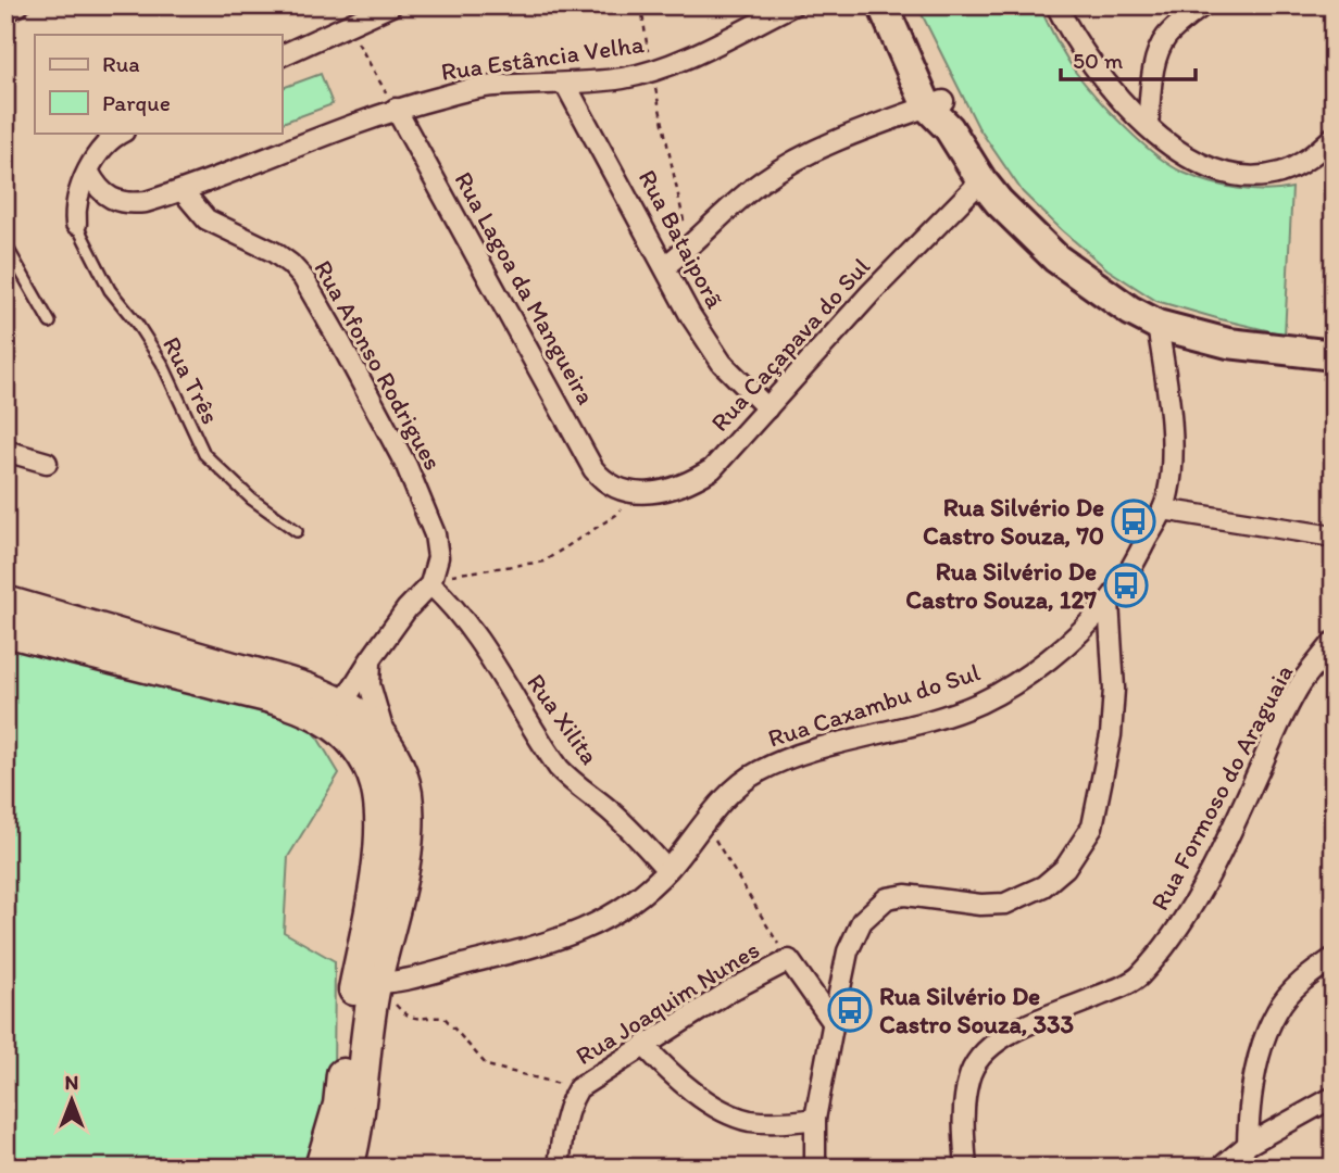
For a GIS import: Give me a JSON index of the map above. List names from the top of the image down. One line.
{"streets":{"street":["Rua Estância Velha","Rua Bataiporã","Rua Lagoa da Mangueira","Rua Caçapava do Sul","Rua Afonso Rodrigues","Rua Caxambu do Sul","Rua Xilita","Rua Formoso do Araguaia","Rua Joaquim Nunes"],"lane":["Rua Três"]},"crossings":[["Rua Estância Velha","Rua Bataiporã"],["Rua Estância Velha","Rua Lagoa da Mangueira"],["Rua Estância Velha","Rua Afonso Rodrigues"],["Rua Bataiporã","Rua Caçapava do Sul"],["Rua Lagoa da Mangueira","Rua Caçapava do Sul"],["Rua Afonso Rodrigues","Rua Xilita"],["Rua Caxambu do Sul","Rua Xilita"]],"places":{"bus stop":["Rua Silvério De Castro Souza, 70","Rua Silvério De Castro Souza, 127","Rua Silvério De Castro Souza, 333"]},"legend":["Rua","Parque"],"scale_bar":"50 m","north":"top"}
